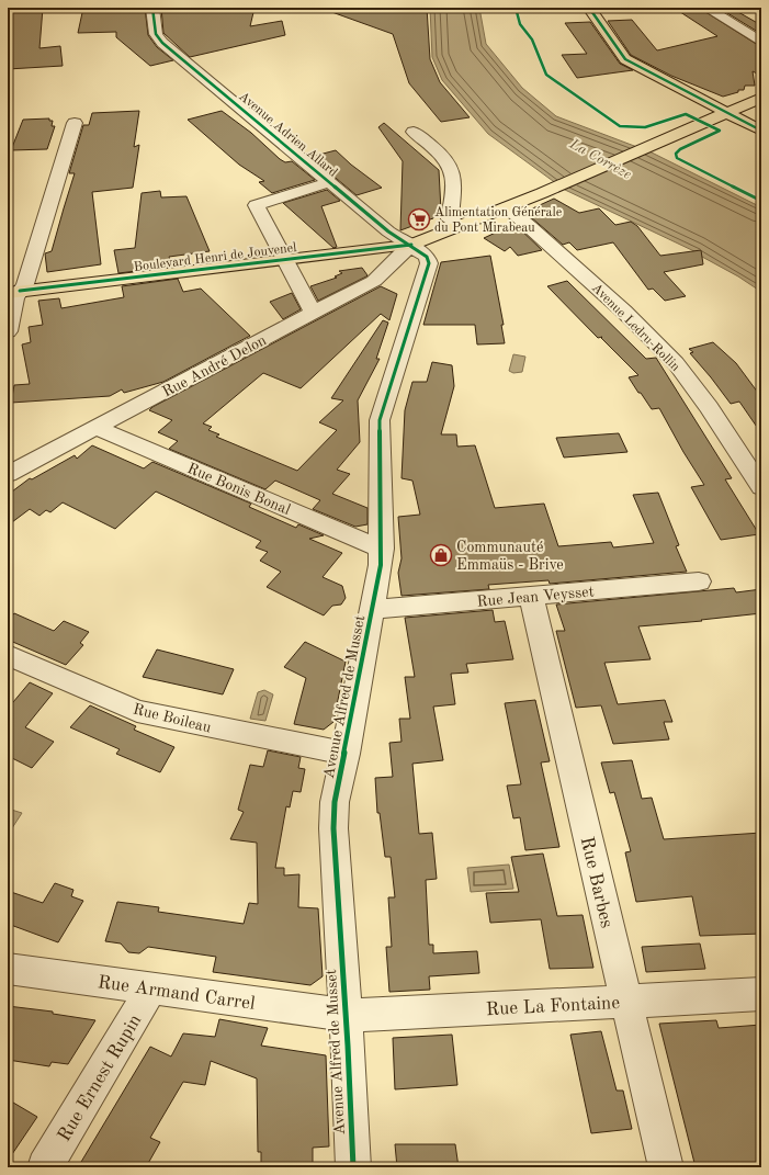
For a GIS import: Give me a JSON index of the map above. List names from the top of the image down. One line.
{"streets":{"main road":["Boulevard Henri de Jouvenel"],"street":["Avenue Adrien Allard","Avenue Ledru-Rollin","Rue André Delon","Rue Bonis Bonal","Rue Jean Veysset","Avenue Alfred de Musset","Rue Boileau","Rue Barbes","Rue Armand Carrel","Rue La Fontaine","Rue Ernest Rupin"]},"crossings":[["Avenue Adrien Allard","Boulevard Henri de Jouvenel"],["Avenue Adrien Allard","Rue André Delon"],["Avenue Adrien Allard","Avenue Alfred de Musset"],["Boulevard Henri de Jouvenel","Avenue Ledru-Rollin"],["Boulevard Henri de Jouvenel","Rue André Delon"],["Boulevard Henri de Jouvenel","Avenue Alfred de Musset"],["Rue André Delon","Rue Bonis Bonal"],["Rue André Delon","Avenue Alfred de Musset"],["Rue Bonis Bonal","Avenue Alfred de Musset"],["Rue Jean Veysset","Avenue Alfred de Musset"],["Rue Jean Veysset","Rue Barbes"],["Avenue Alfred de Musset","Rue Boileau"],["Avenue Alfred de Musset","Rue Armand Carrel"],["Avenue Alfred de Musset","Rue La Fontaine"],["Rue Barbes","Rue La Fontaine"],["Rue Armand Carrel","Rue La Fontaine"],["Rue Armand Carrel","Rue Ernest Rupin"]],"water":["La Corrèze"],"places":{"supermarket":["Alimentation Générale du Pont Mirabeau"],"shop":["Communauté Emmaüs - Brive"]}}
